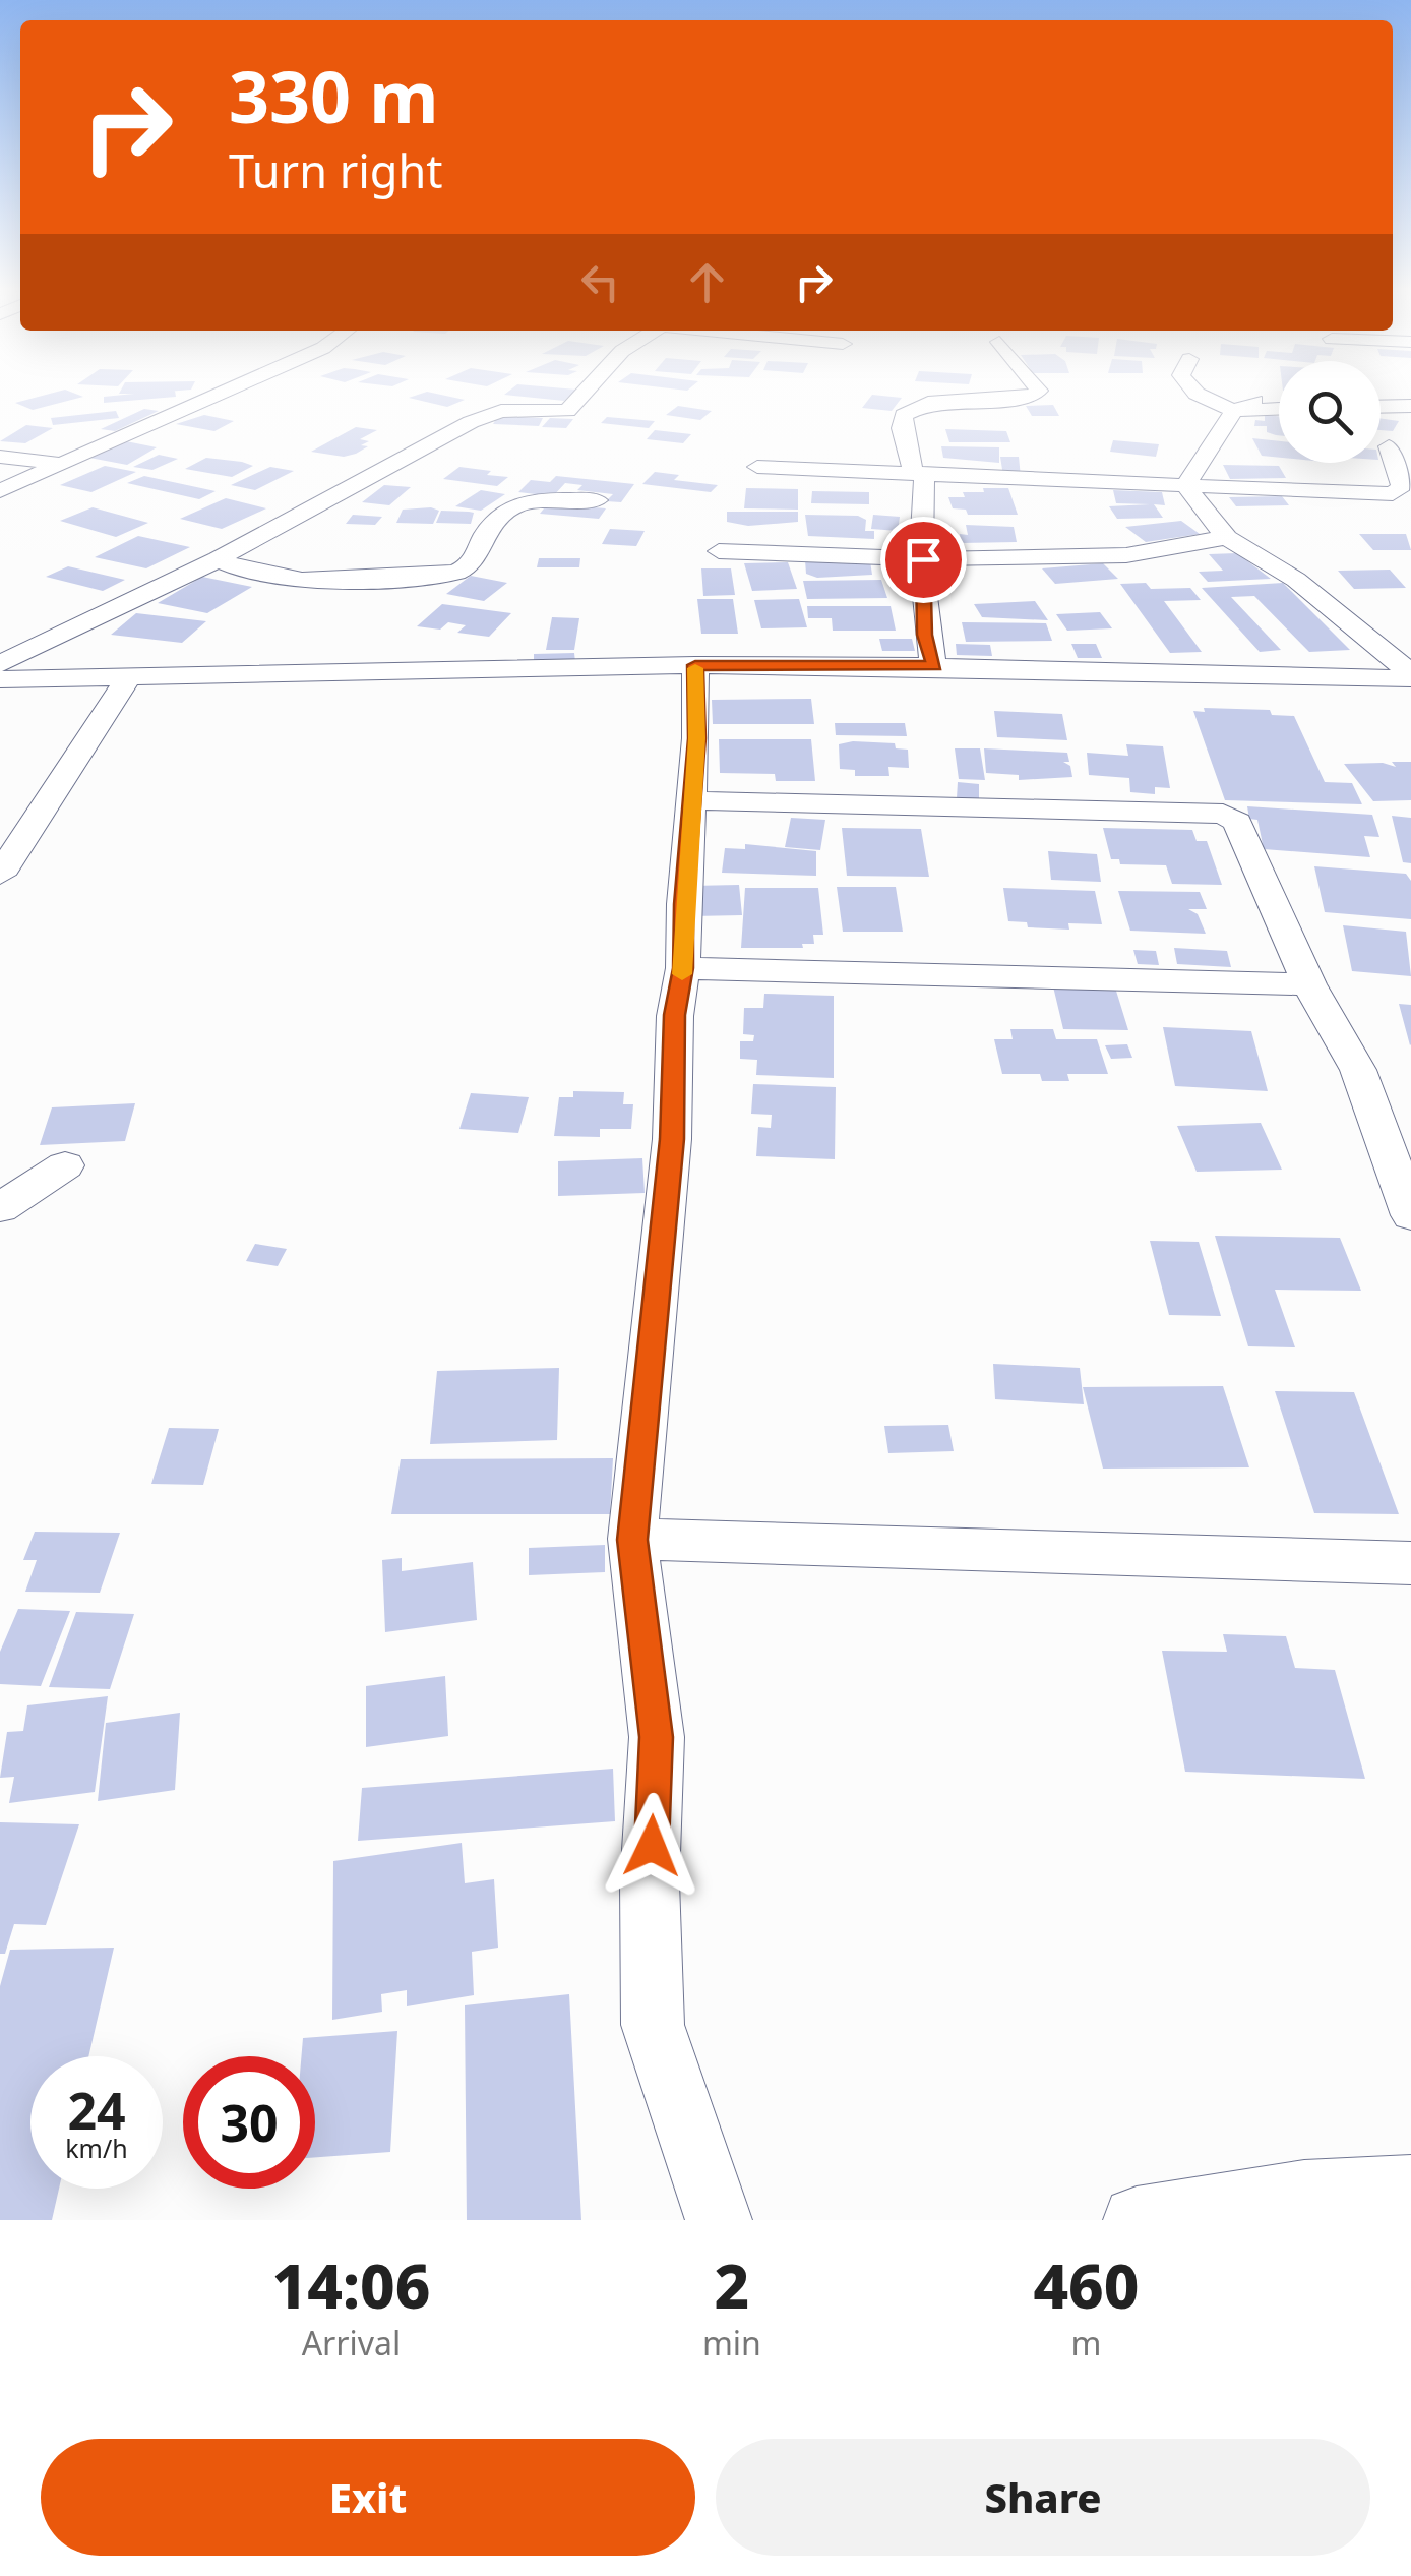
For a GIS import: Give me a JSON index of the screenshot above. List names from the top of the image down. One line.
{"page":{"turn":["330 m","Turn right"],"speed":"24 km/h","limit":"30","eta":["14:06","Arrival","2","min","460","m"],"buttons":["Exit","Share"]}}
